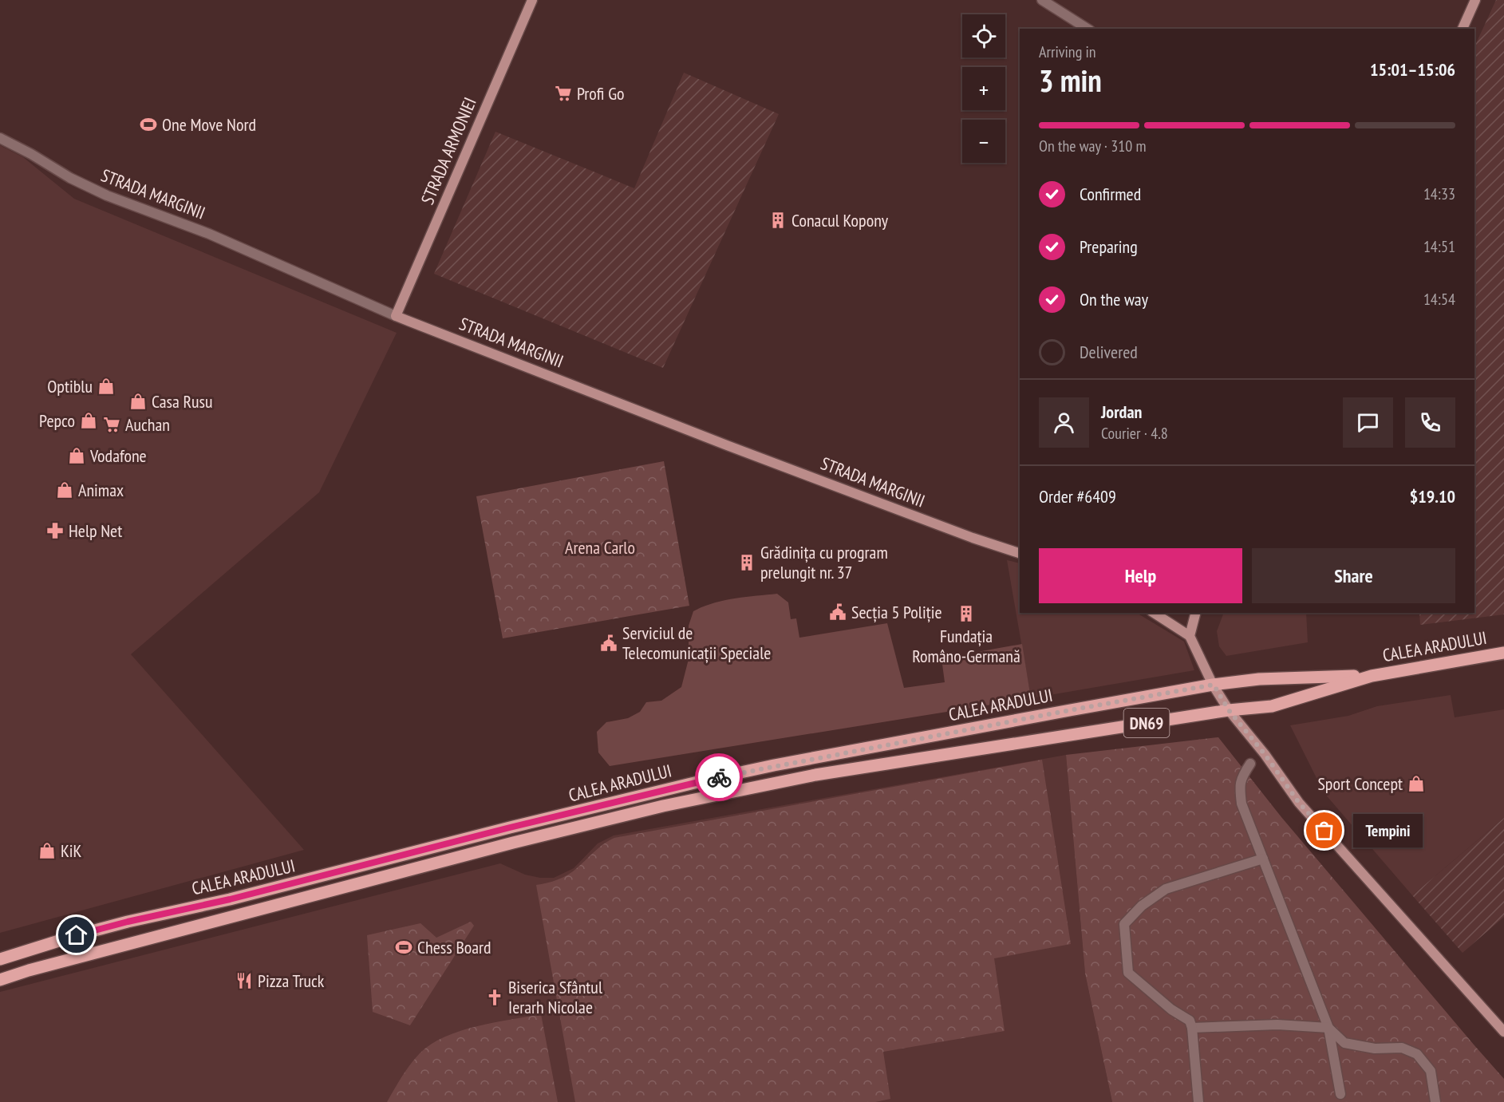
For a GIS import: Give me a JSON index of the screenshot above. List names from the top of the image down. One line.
{"streets":{"main road":["CALEA ARADULUI","DN69"],"street":["STRADA ARMONIEI","STRADA MARGINII"]},"crossings":[["STRADA ARMONIEI","STRADA MARGINII"]],"parks":["Arena Carlo"],"places":{"supermarket":["Profi Go","Auchan"],"sports":["One Move Nord","Chess Board"],"building":["Conacul Kopony","Grădinița cu program prelungit nr. 37","Fundația Româno-Germană"],"shop":["Optiblu","Casa Rusu","Pepco","Vodafone","Animax","Sport Concept","KiK"],"pharmacy":["Help Net"],"public building":["Secția 5 Poliție","Serviciul de Telecomunicații Speciale"],"other":["Tempini"],"restaurant":["Pizza Truck"],"church":["Biserica Sfântul Ierarh Nicolae"]},"page":{"map_buttons":["+","−"],"heading":["3 min","Arriving in","15:01–15:06"],"panel":["Jordan","Courier · 4.8","Order #6409","$19.10"],"bar":"On the way · 310 m","list":[["Confirmed","14:33"],["Preparing","14:51"],["On the way","14:54"],"Delivered"],"buttons":["Help","Share"],"bubble":"Tempini"}}
